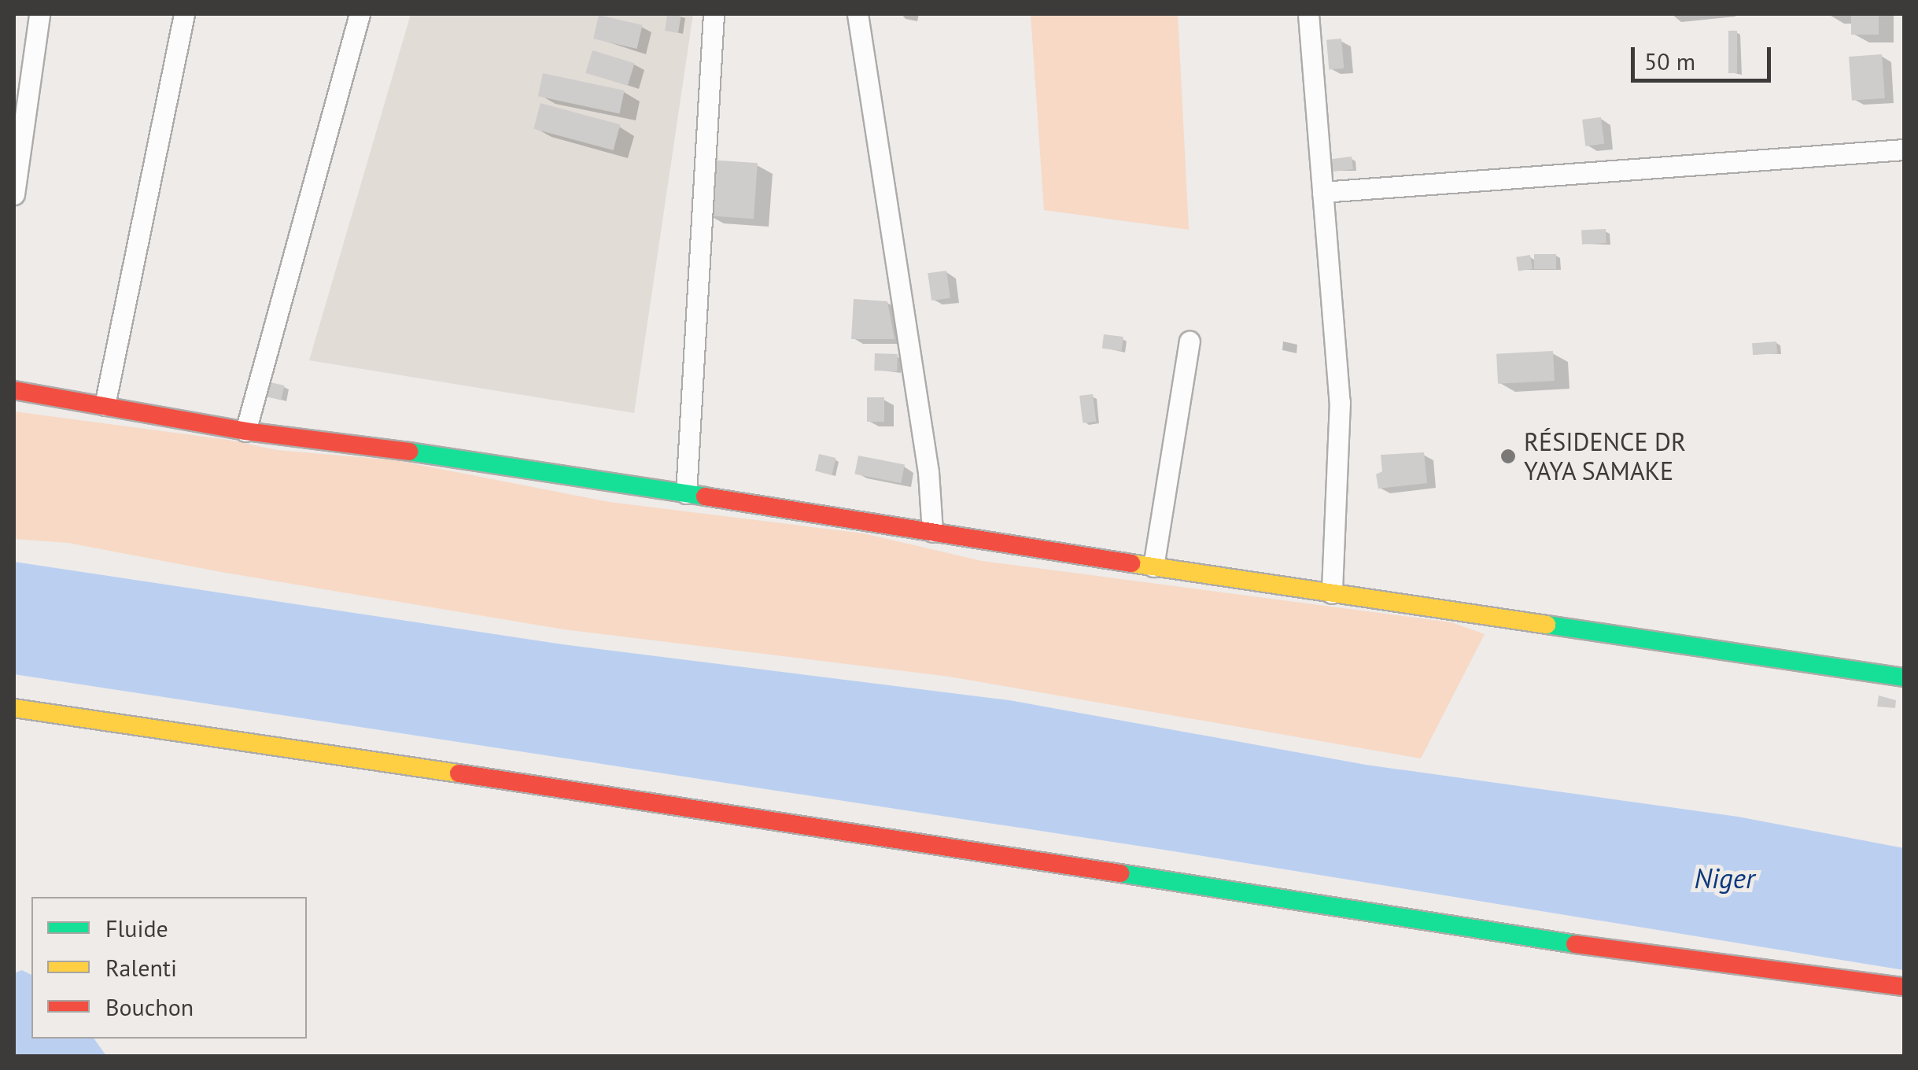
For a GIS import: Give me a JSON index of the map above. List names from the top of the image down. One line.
{"water":["Niger"],"places":["RÉSIDENCE DR YAYA SAMAKE"],"legend":["Fluide","Ralenti","Bouchon"],"scale_bar":"50 m"}
